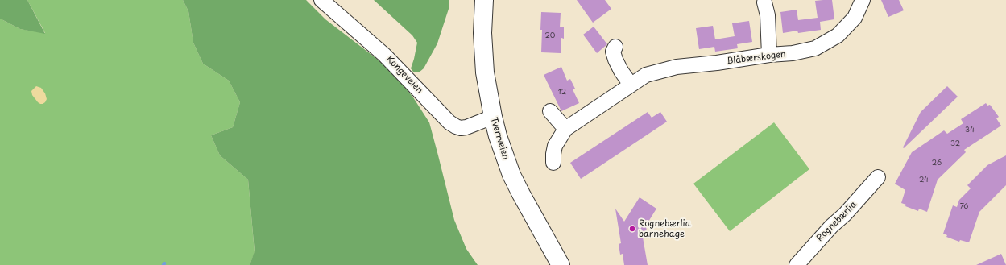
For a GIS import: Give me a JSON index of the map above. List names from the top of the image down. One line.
{"streets":{"main road":["Tverrveien"],"street":["Blåbærskogen","Kongeveien","Rognebærlia"]},"crossings":[["Kongeveien","Tverrveien"]],"places":["Rognebærlia barnehage"],"house_numbers":["20","12","34","32","26","24","76"]}
